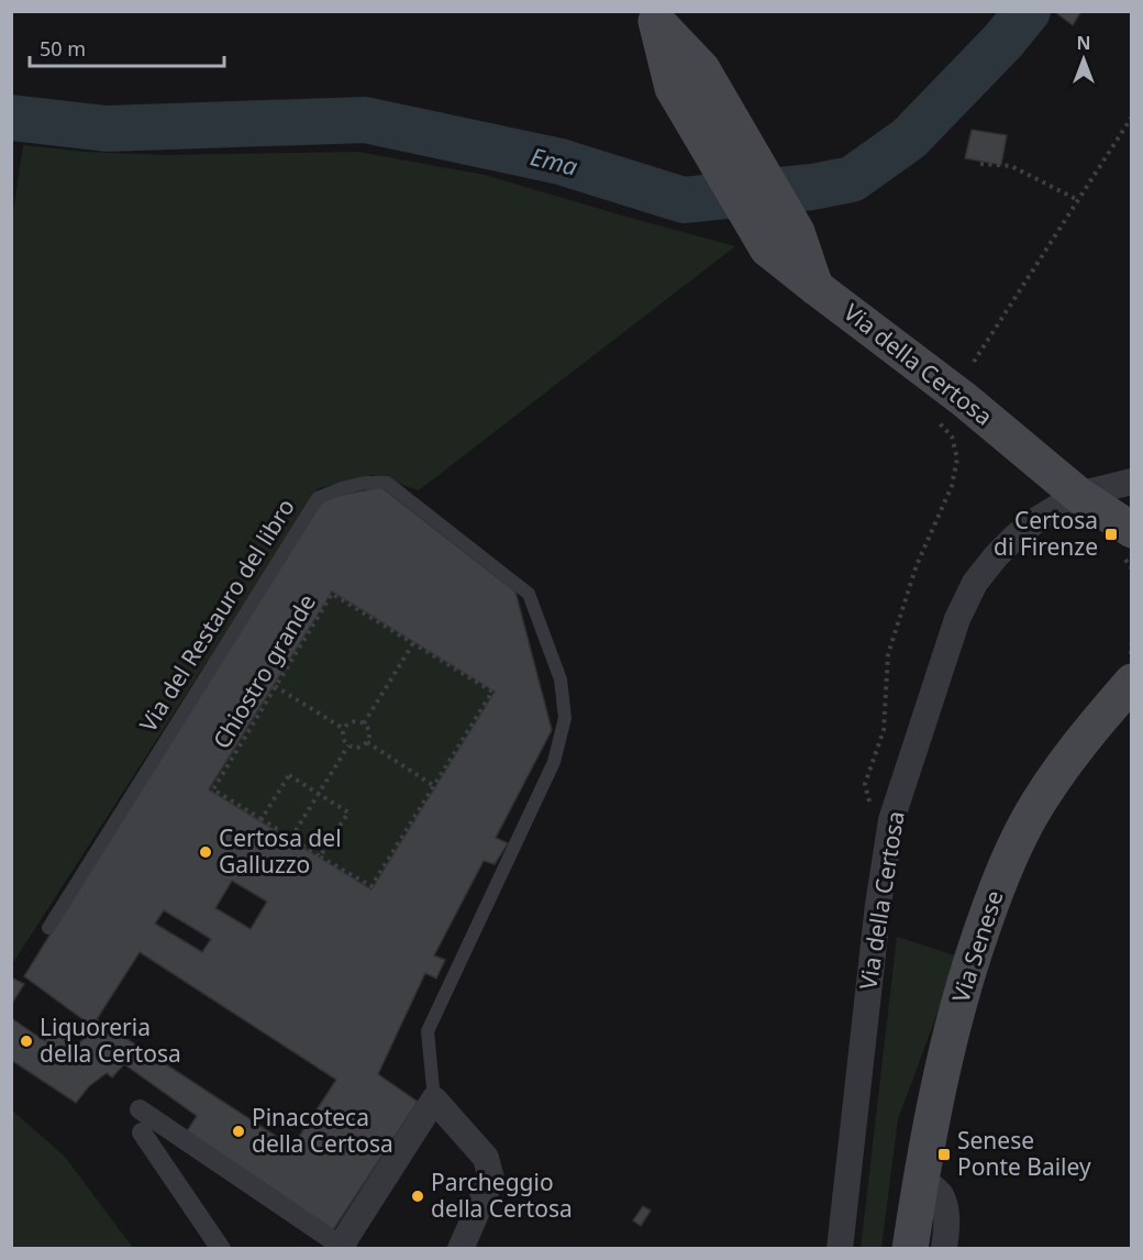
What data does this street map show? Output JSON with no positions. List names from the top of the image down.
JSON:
{
  "streets": {
    "main road": ["Via della Certosa", "Via Senese"],
    "lane": ["Via del Restauro del libro"],
    "path": ["Chiostro grande"]
  },
  "water": ["Ema"],
  "places": {
    "transit": ["Certosa di Firenze", "Senese Ponte Bailey"],
    "other": [
      "Certosa del Galluzzo",
      "Liquoreria della Certosa",
      "Pinacoteca della Certosa",
      "Parcheggio della Certosa"
    ]
  },
  "scale_bar": "50 m",
  "north": "top"
}
